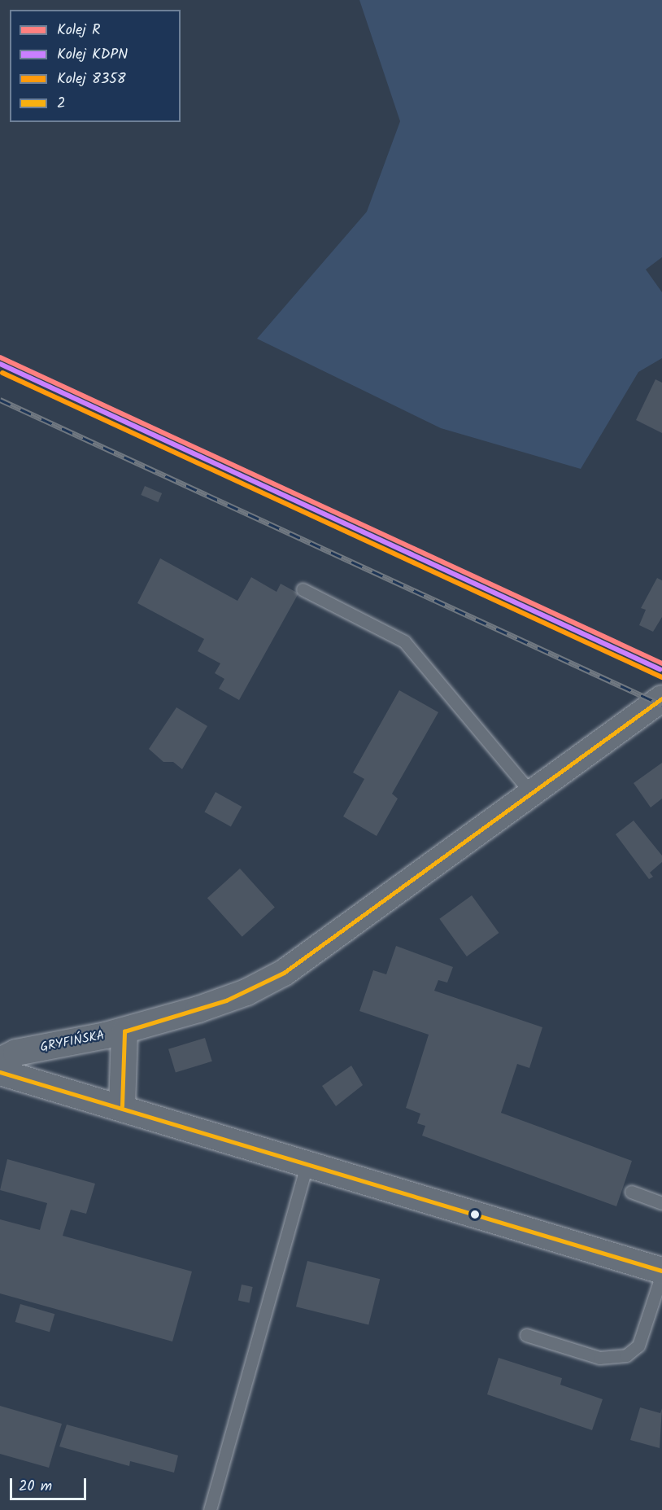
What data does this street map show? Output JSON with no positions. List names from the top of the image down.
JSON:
{
  "streets": {
    "street": ["GRYFIŃSKA"]
  },
  "lines": [
    "rail line R",
    "rail line KDPN",
    "rail line 8358",
    "transit line 2"
  ],
  "legend": [
    "Kolej R",
    "Kolej KDPN",
    "Kolej 8358",
    "2"
  ],
  "scale_bar": "20 m"
}
